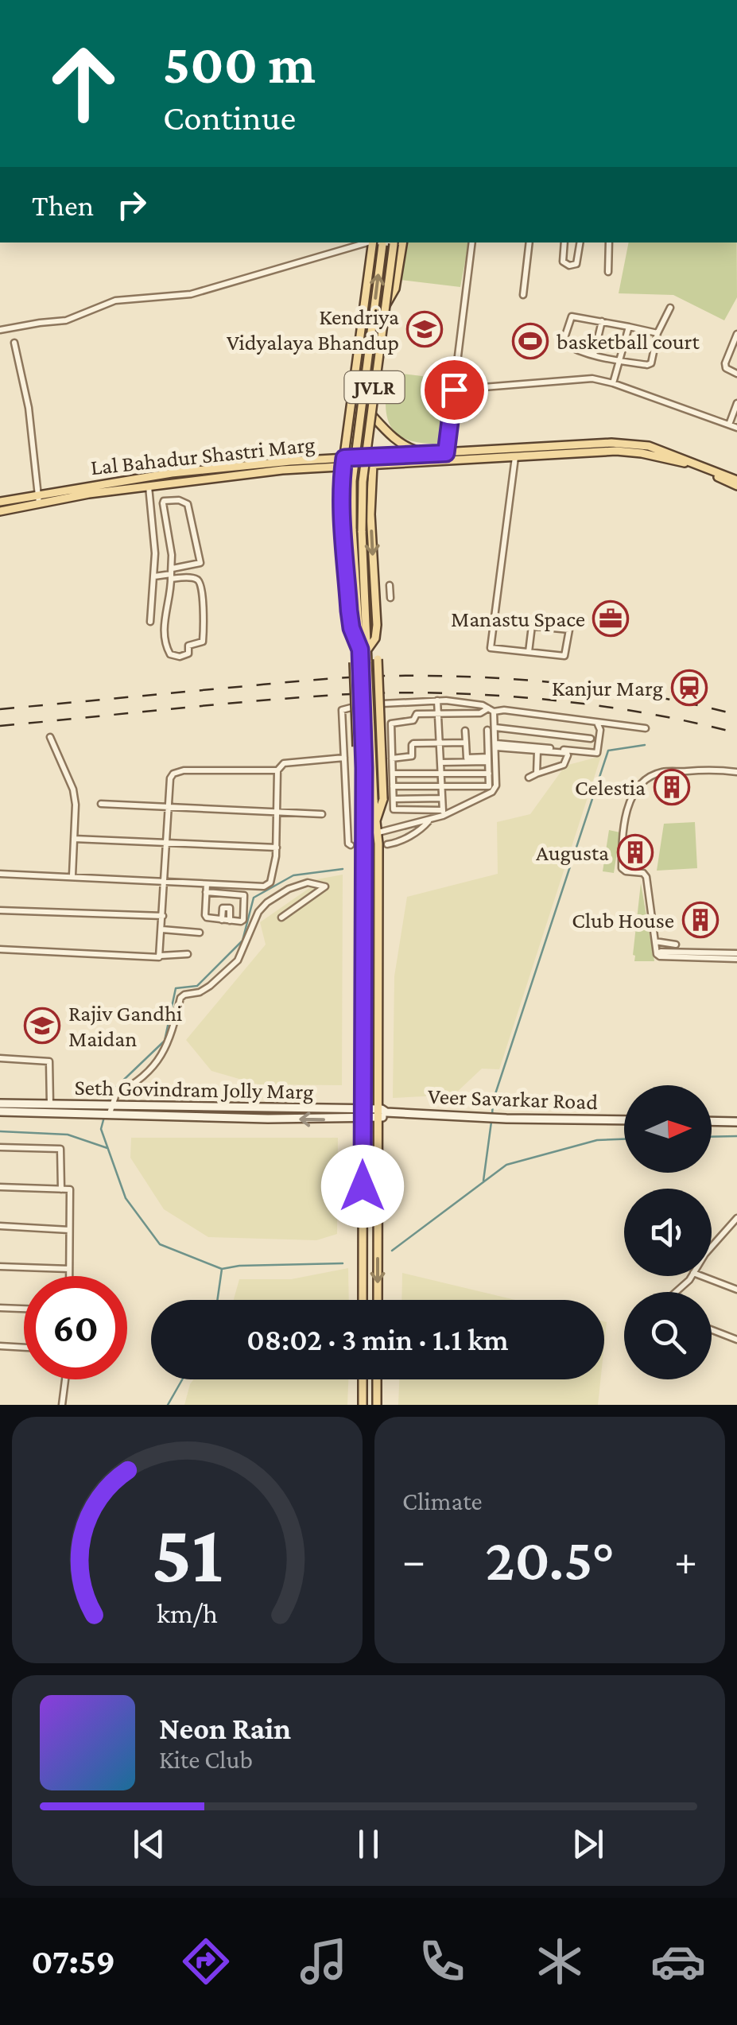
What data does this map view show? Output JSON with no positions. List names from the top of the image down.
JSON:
{
  "streets": {
    "main road": ["JVLR", "Lal Bahadur Shastri Marg"],
    "street": ["Seth Govindram Jolly Marg", "Veer Savarkar Road"]
  },
  "crossings": [
    ["JVLR", "Seth Govindram Jolly Marg"],
    ["JVLR", "Veer Savarkar Road"]
  ],
  "places": {
    "school or university": ["Kendriya Vidyalaya Bhandup", "Rajiv Gandhi Maidan"],
    "sports": ["basketball court"],
    "office": ["Manastu Space"],
    "station": ["Kanjur Marg"],
    "building": ["Celestia", "Augusta", "Club House"]
  },
  "north": "right",
  "page": {
    "turn": ["500 m", "Continue"],
    "then": "Then",
    "limit": "60",
    "trip": "08:02 · 3 min · 1.1 km",
    "tile": "Climate",
    "heat": ["−", "20.5°", "+"],
    "song": ["Neon Rain", "Kite Club"],
    "tabs": "07:59",
    "gauge": ["51", "km/h"]
  }
}
